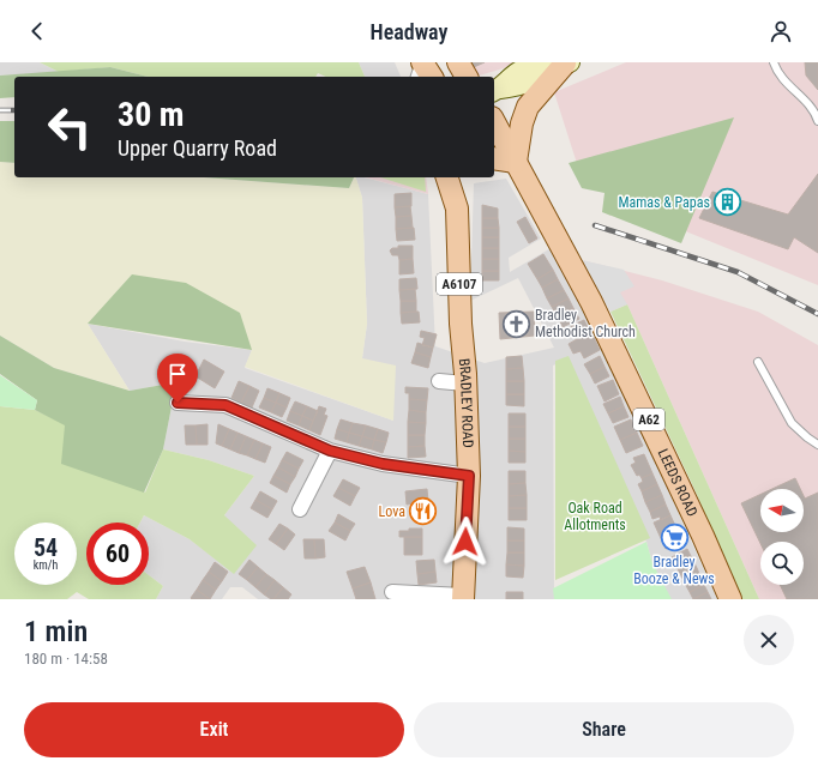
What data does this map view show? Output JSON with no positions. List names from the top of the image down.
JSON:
{
  "streets": {
    "main road": [
      "A6107",
      "BRADLEY ROAD",
      "A62",
      "LEEDS ROAD"
    ]
  },
  "parks": ["Oak Road Allotments"],
  "places": {
    "building": ["Mamas & Papas"],
    "church": ["Bradley Methodist Church"],
    "restaurant": ["Lova"],
    "supermarket": ["Bradley Booze & News"]
  },
  "north": "left",
  "page": {
    "header": "Headway",
    "turn": ["30 m", "Upper Quarry Road"],
    "speed": "54 km/h",
    "limit": "60",
    "heading": ["1 min", "180 m · 14:58"],
    "buttons": ["Exit", "Share"]
  }
}
